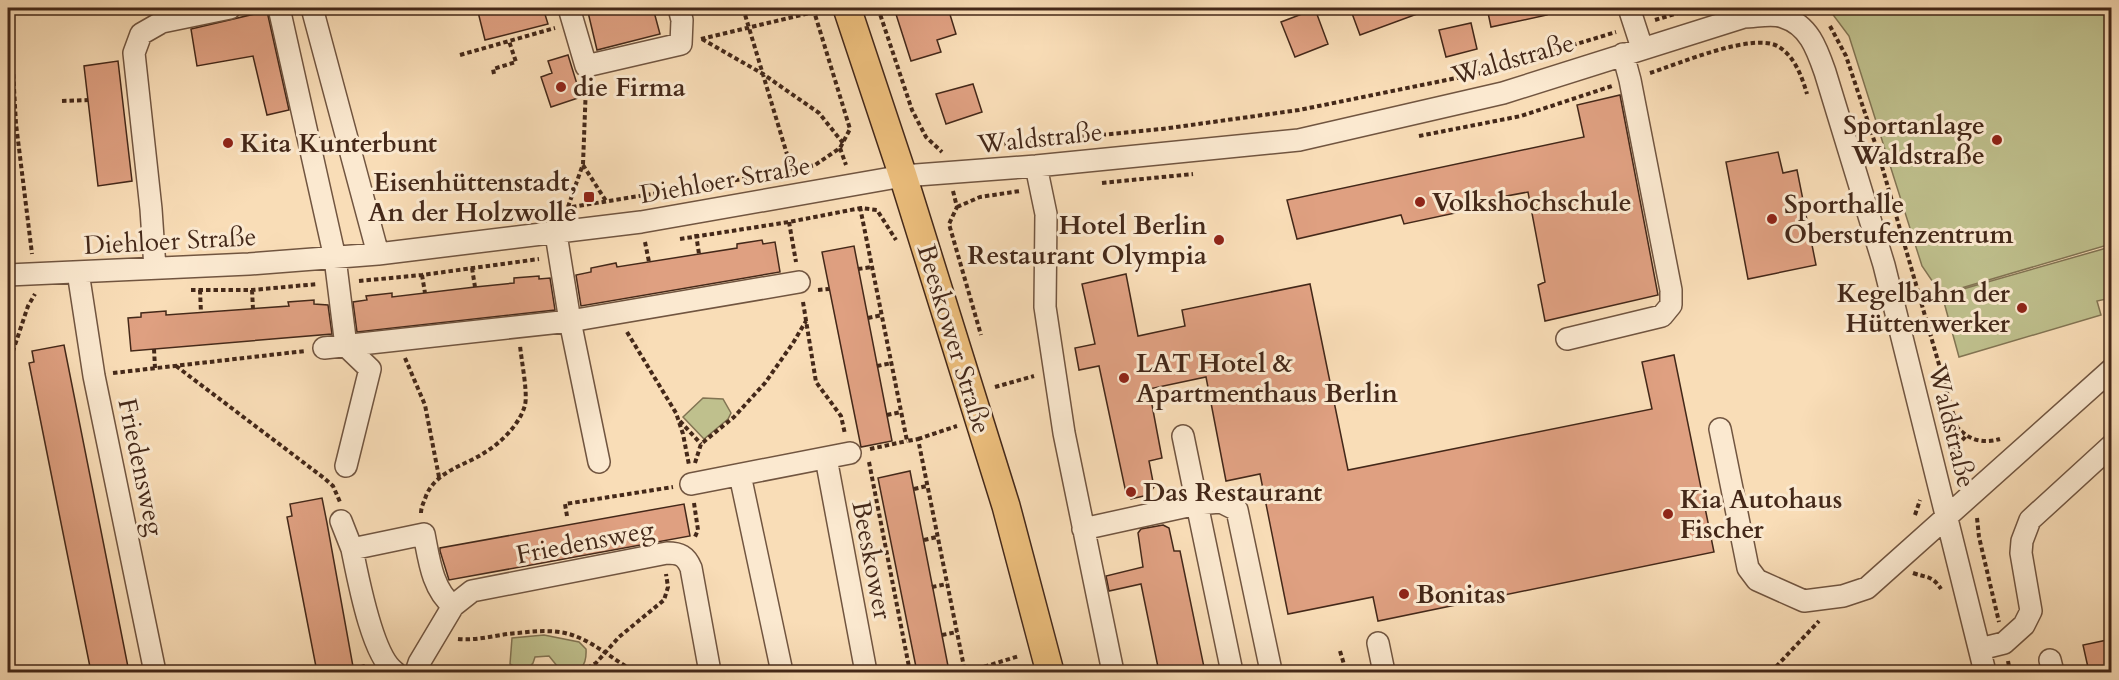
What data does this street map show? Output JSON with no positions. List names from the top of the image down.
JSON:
{
  "streets": {
    "main road": ["Beeskower Straße"],
    "street": [
      "Waldstraße",
      "Diehloer Straße",
      "Friedensweg",
      "Beeskower"
    ]
  },
  "crossings": [
    ["Waldstraße", "Diehloer Straße"],
    ["Waldstraße", "Beeskower Straße"],
    ["Diehloer Straße", "Beeskower Straße"],
    ["Diehloer Straße", "Friedensweg"]
  ],
  "places": {
    "other": [
      "die Firma",
      "Sportanlage Waldstraße",
      "Kita Kunterbunt",
      "Volkshochschule",
      "Sporthalle Oberstufenzentrum",
      "Hotel Berlin Restaurant Olympia",
      "Kegelbahn der Hüttenwerker",
      "LAT Hotel & Apartmenthaus Berlin",
      "Das Restaurant",
      "Kia Autohaus Fischer",
      "Bonitas"
    ],
    "transit": ["Eisenhüttenstadt, An der Holzwolle"]
  }
}
